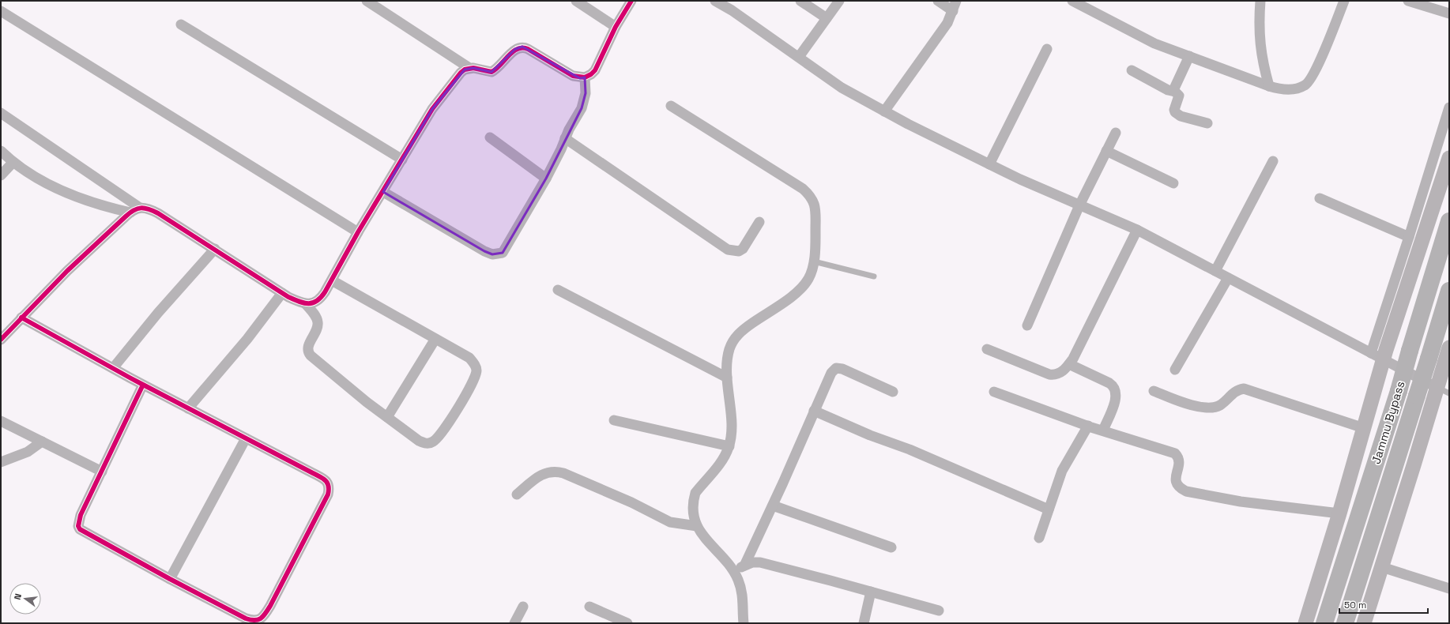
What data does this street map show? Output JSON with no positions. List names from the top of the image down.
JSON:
{
  "streets": {
    "highway": ["Jammu Bypass"]
  },
  "scale_bar": "50 m",
  "north": "left"
}
